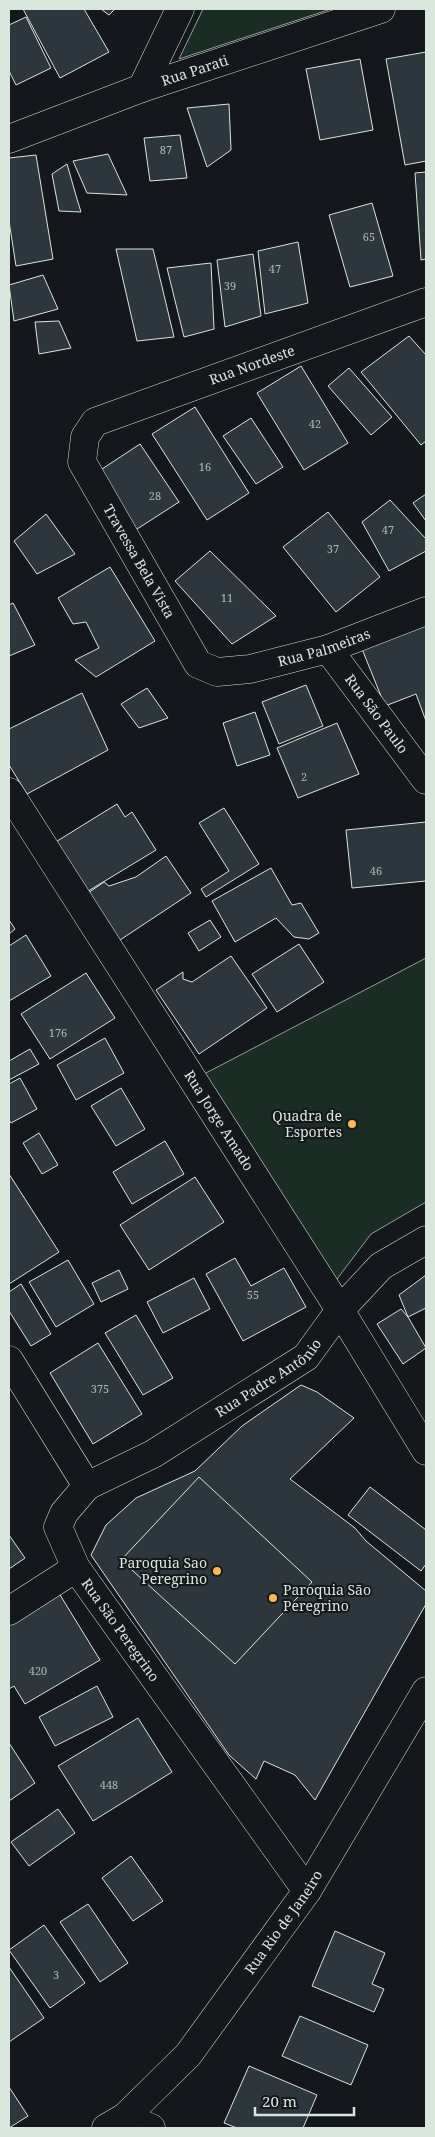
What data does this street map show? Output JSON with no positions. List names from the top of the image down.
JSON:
{
  "streets": {
    "street": [
      "Rua Parati",
      "Rua Nordeste",
      "Travessa Bela Vista",
      "Rua Palmeiras",
      "Rua São Paulo",
      "Rua Jorge Amado",
      "Rua Padre Antônio",
      "Rua São Peregrino",
      "Rua Rio de Janeiro"
    ]
  },
  "crossings": [
    ["Rua Nordeste", "Travessa Bela Vista"],
    ["Travessa Bela Vista", "Rua Palmeiras"],
    ["Rua Palmeiras", "Rua São Paulo"],
    ["Rua Jorge Amado", "Rua Padre Antônio"],
    ["Rua Padre Antônio", "Rua São Peregrino"],
    ["Rua São Peregrino", "Rua Rio de Janeiro"]
  ],
  "places": ["Quadra de Esportes", "Paroquia Sao Peregrino", "Paroquia São Peregrino"],
  "house_numbers": [
    "87",
    "65",
    "47",
    "39",
    "42",
    "16",
    "28",
    "47",
    "37",
    "11",
    "2",
    "46",
    "176",
    "55",
    "375",
    "420",
    "448",
    "3"
  ],
  "scale_bar": "20 m"
}
